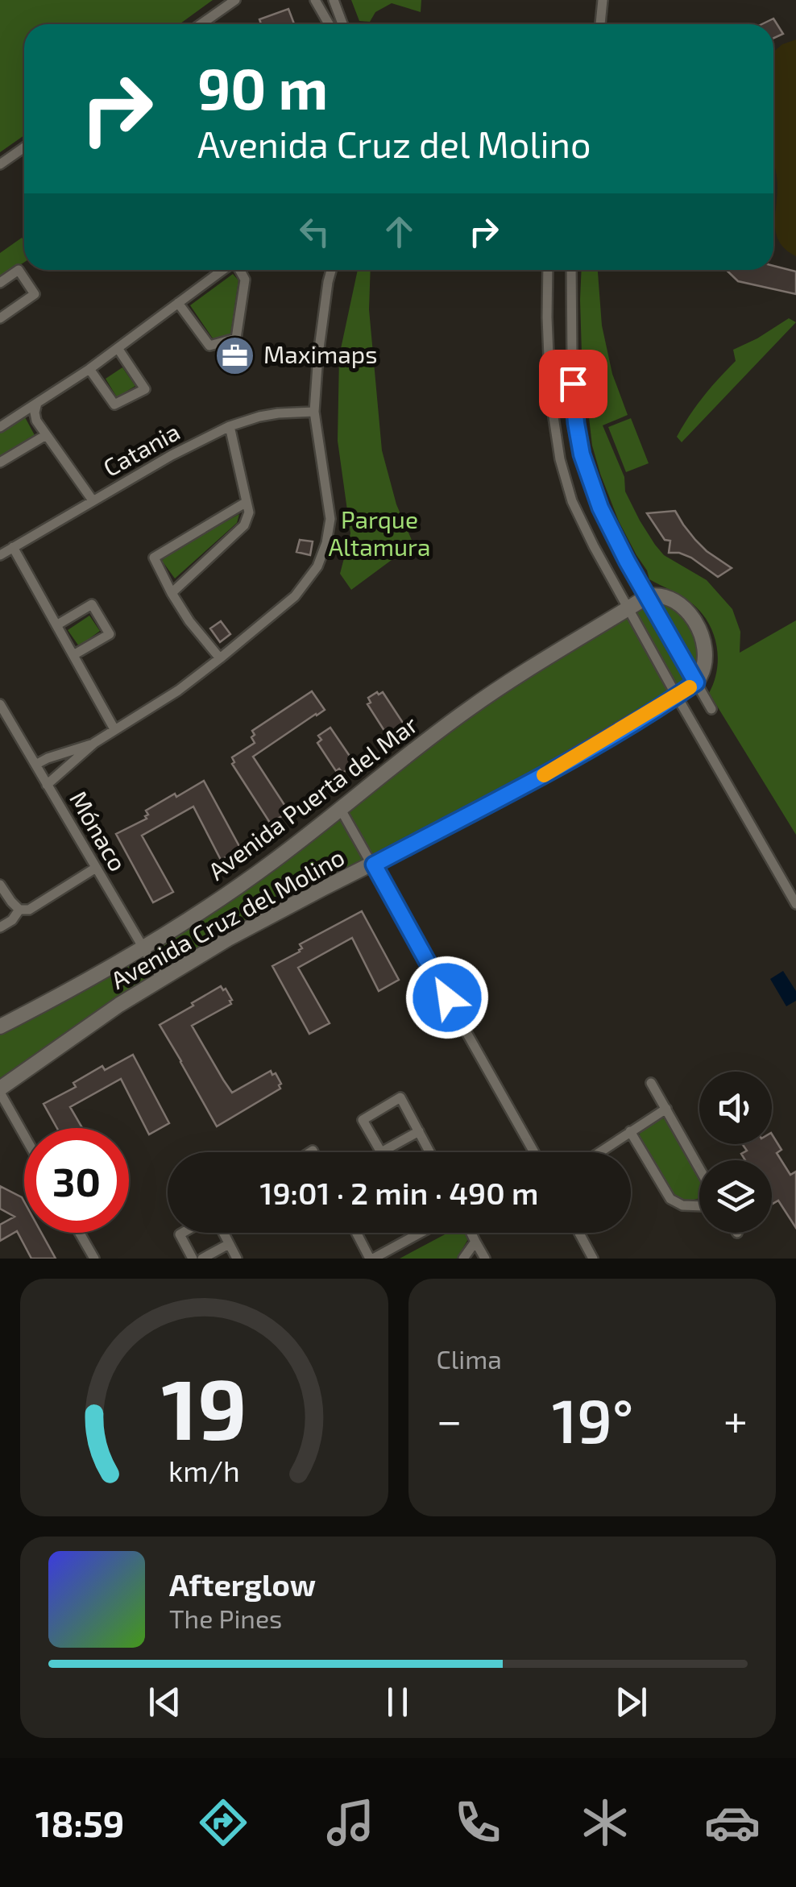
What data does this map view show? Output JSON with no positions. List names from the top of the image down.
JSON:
{
  "streets": {
    "street": [
      "Catania",
      "Avenida Puerta del Mar",
      "Mónaco",
      "Avenida Cruz del Molino"
    ]
  },
  "crossings": [
    ["Avenida Puerta del Mar", "Mónaco"],
    ["Mónaco", "Avenida Cruz del Molino"]
  ],
  "parks": ["Parque Altamura"],
  "places": {
    "office": ["Maximaps"]
  },
  "page": {
    "turn": ["90 m", "Avenida Cruz del Molino"],
    "limit": "30",
    "trip": "19:01 · 2 min · 490 m",
    "tile": "Clima",
    "heat": ["−", "19°", "+"],
    "song": ["Afterglow", "The Pines"],
    "tabs": "18:59",
    "gauge": ["19", "km/h"]
  }
}
